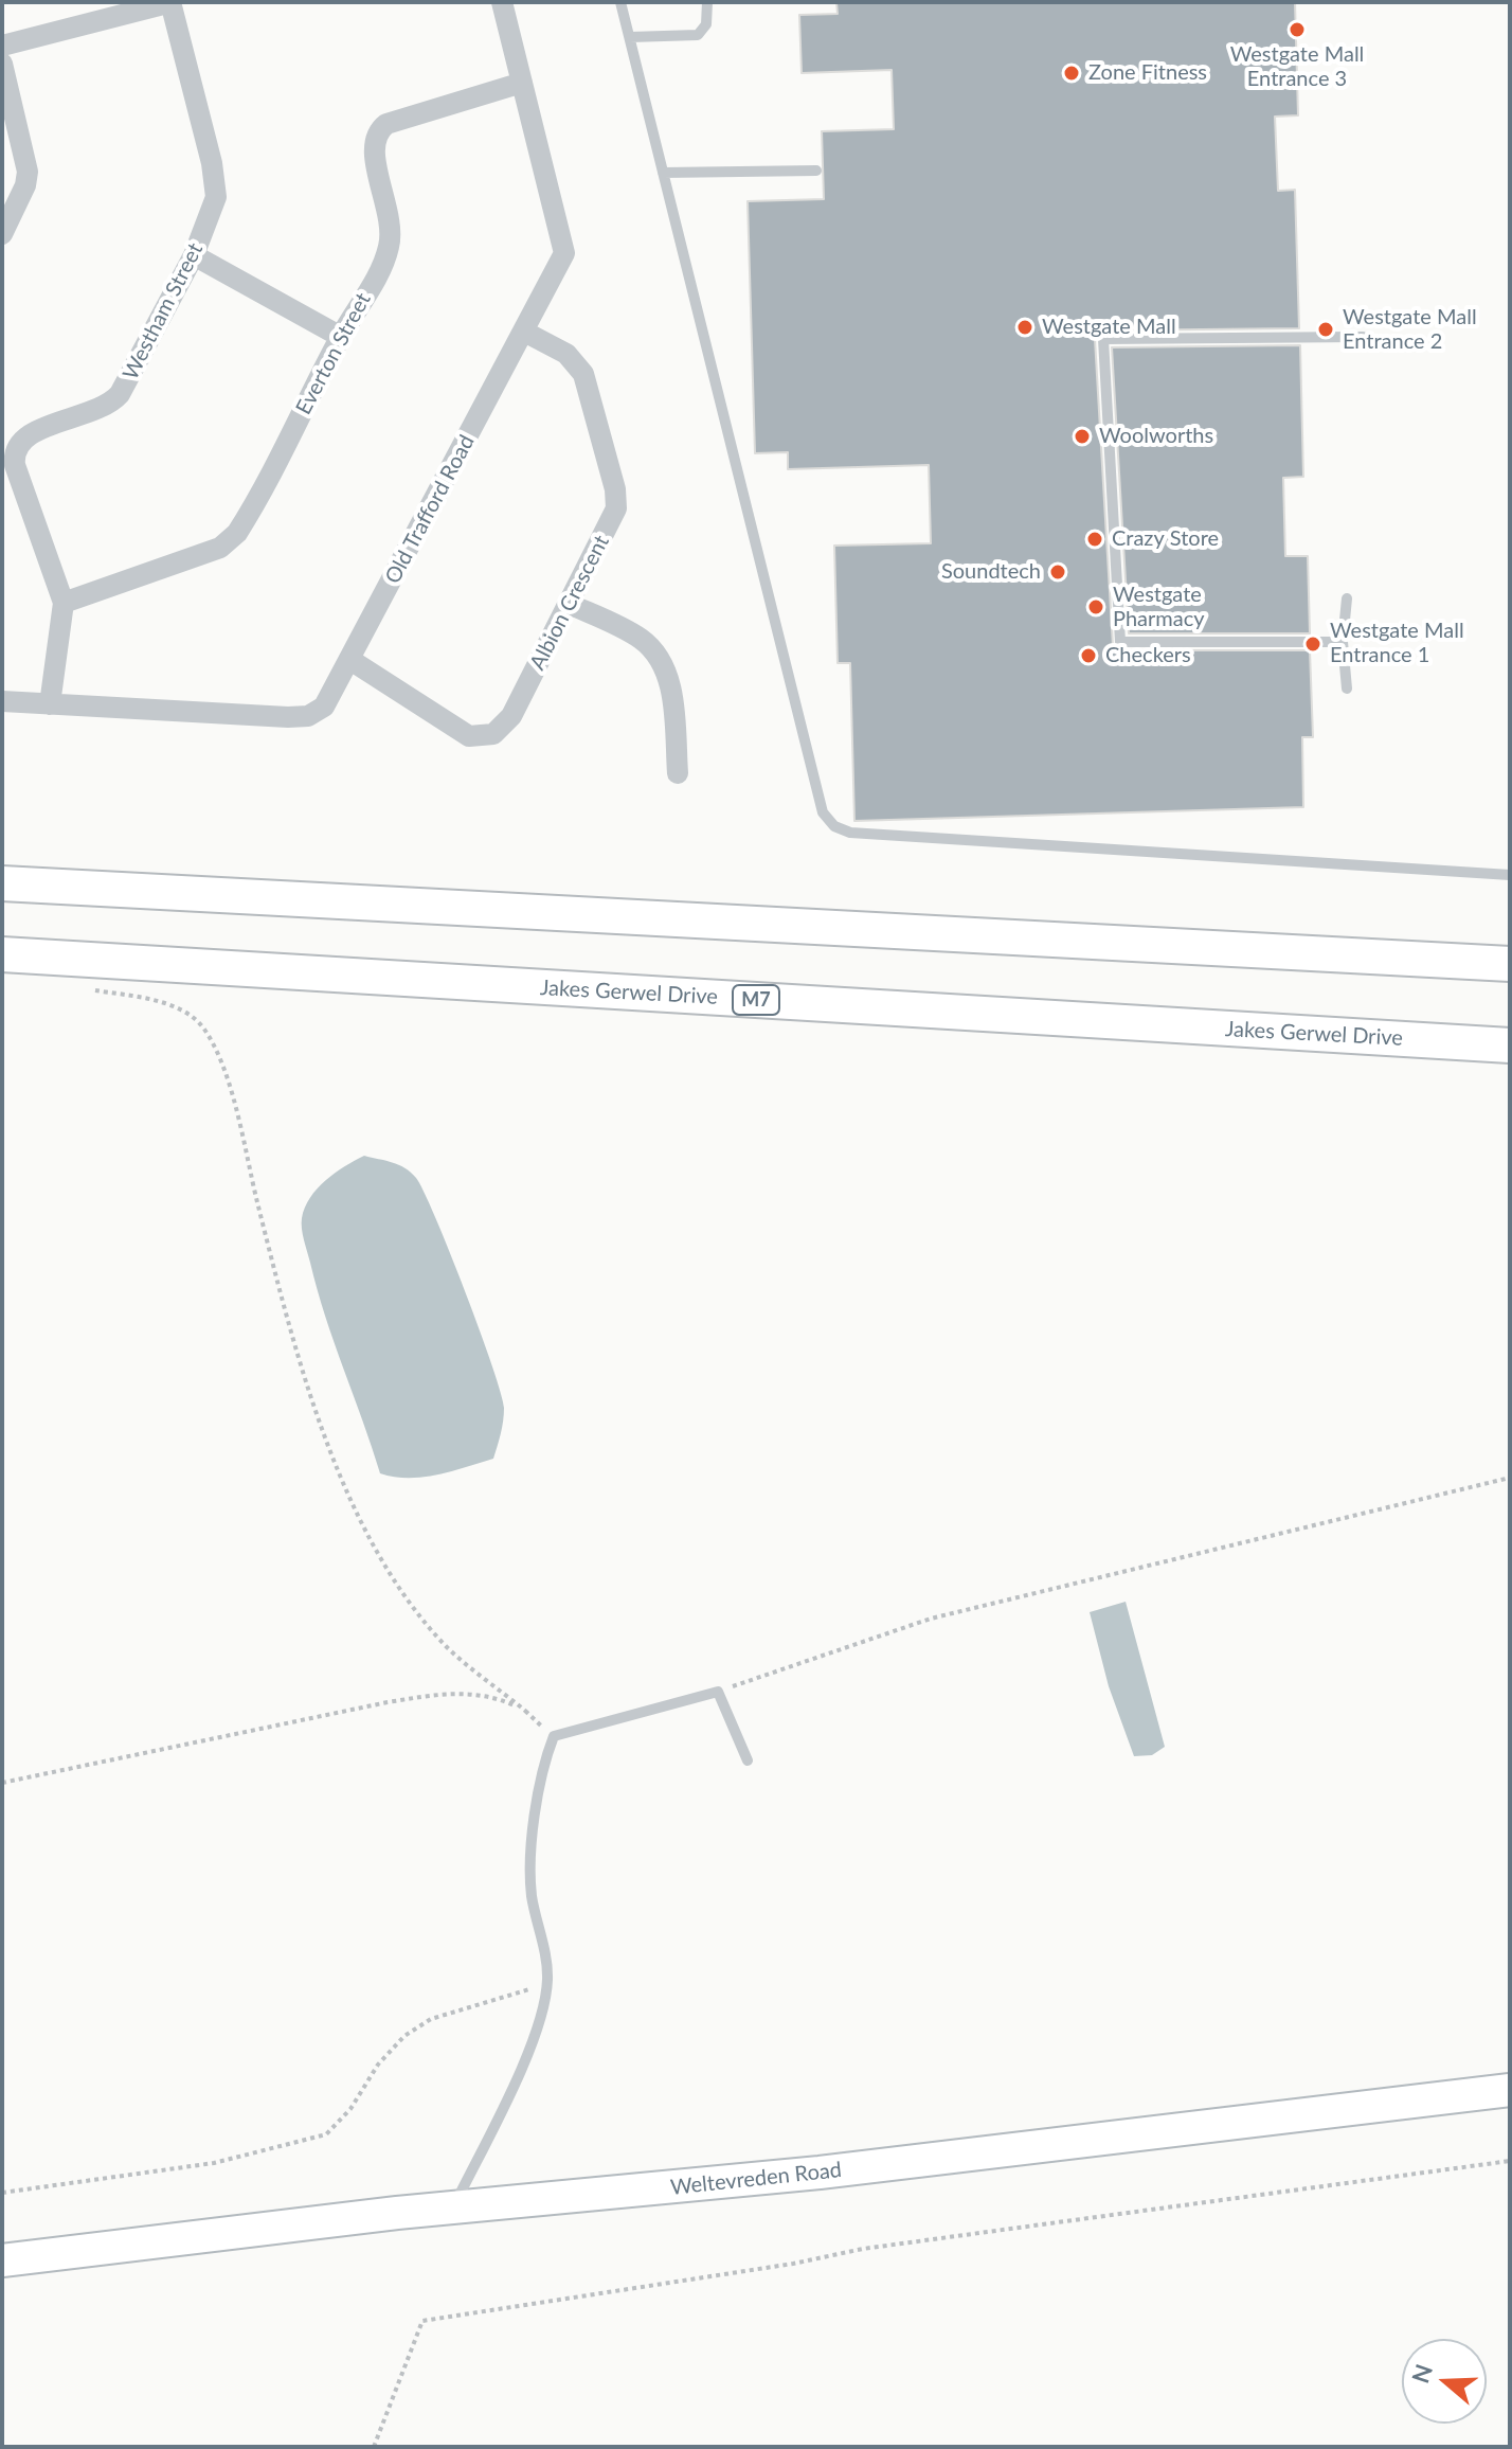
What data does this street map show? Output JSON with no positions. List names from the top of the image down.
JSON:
{
  "streets": {
    "main road": ["Jakes Gerwel Drive", "M7"],
    "street": [
      "Westham Street",
      "Everton Street",
      "Old Trafford Road",
      "Albion Crescent",
      "Weltevreden Road"
    ]
  },
  "crossings": [
    ["Westham Street", "Everton Street"],
    ["Westham Street", "Old Trafford Road"],
    ["Everton Street", "Old Trafford Road"],
    ["Old Trafford Road", "Albion Crescent"]
  ],
  "places": [
    "Westgate Mall Entrance 3",
    "Zone Fitness",
    "Westgate Mall",
    "Westgate Mall Entrance 2",
    "Woolworths",
    "Crazy Store",
    "Soundtech",
    "Westgate Pharmacy",
    "Westgate Mall Entrance 1",
    "Checkers"
  ],
  "north": "left"
}
